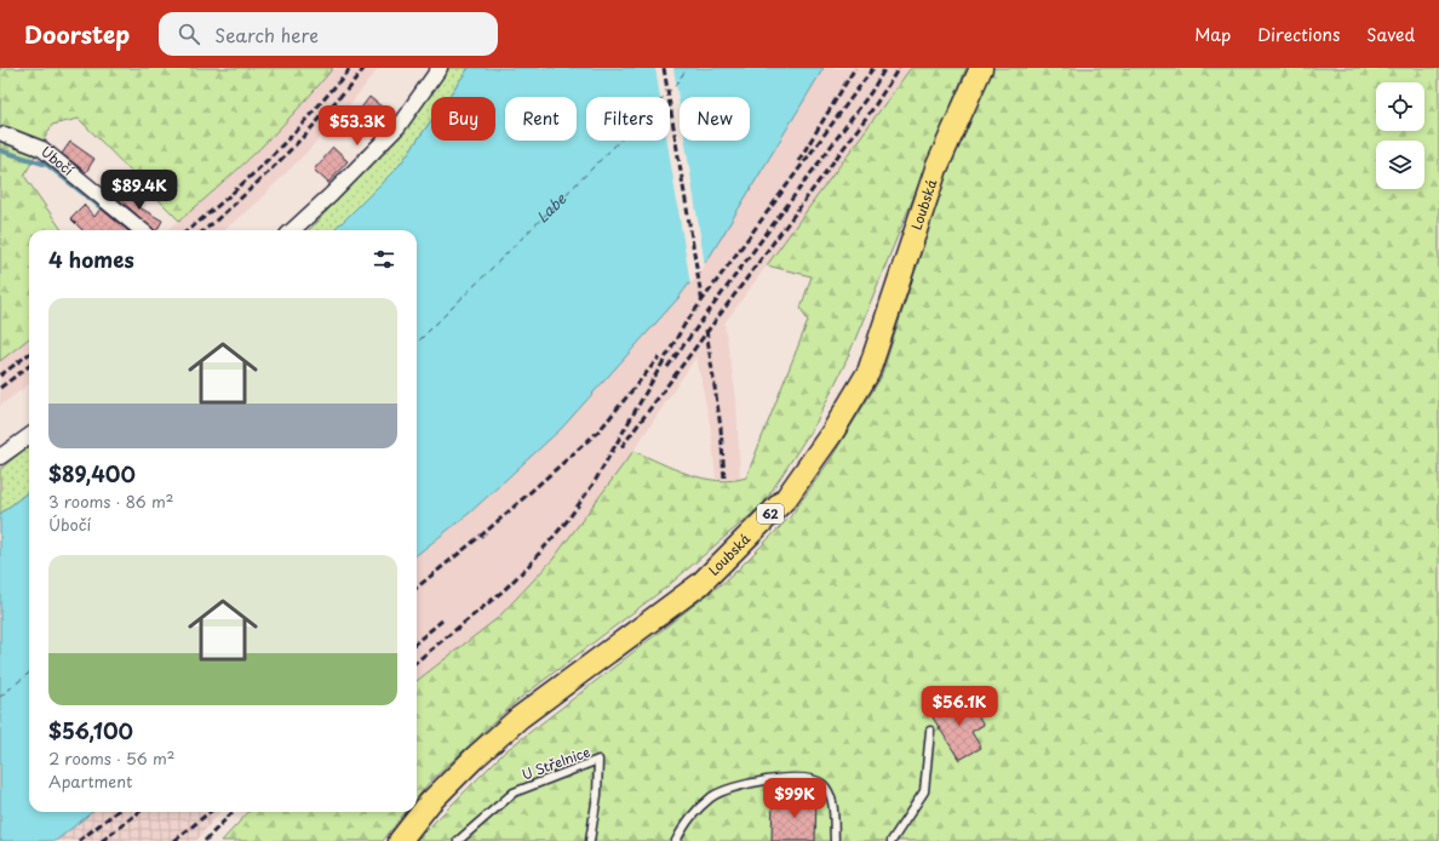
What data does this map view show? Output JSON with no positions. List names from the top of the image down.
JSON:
{
  "streets": {
    "main road": ["Loubská", "62"],
    "street": ["Úbočí"],
    "lane": ["U Střelnice"]
  },
  "water": ["Labe"],
  "page": {
    "header": "Doorstep",
    "search": "Search here",
    "nav": ["Map", "Directions", "Saved"],
    "chip": [
      "Buy",
      "Rent",
      "Filters",
      "New"
    ],
    "price": [
      "$53.3K",
      "$89.4K",
      "$56.1K",
      "$99K"
    ],
    "heading": "4 homes",
    "list": [
      {
        "name": "$89,400",
        "note": "3 rooms · 86 m² · Úbočí"
      },
      {
        "name": "$56,100",
        "note": "2 rooms · 56 m² · Apartment"
      }
    ]
  }
}
